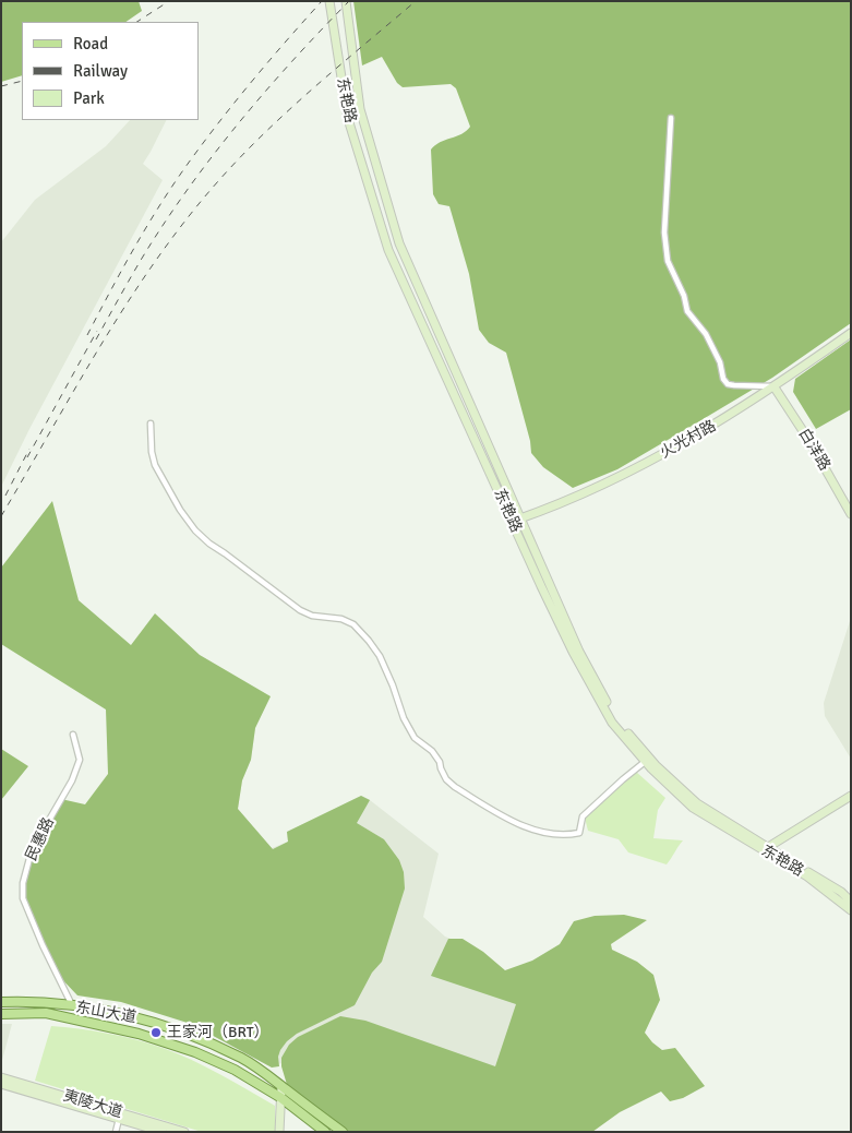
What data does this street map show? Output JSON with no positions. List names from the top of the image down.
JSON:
{
  "streets": {
    "main road": [
      "东艳路",
      "火光村路",
      "白洋路",
      "东山大道",
      "夷陵大道"
    ],
    "street": ["民惠路"]
  },
  "crossings": [
    ["东艳路", "火光村路"],
    ["火光村路", "白洋路"],
    ["民惠路", "东山大道"]
  ],
  "places": ["王家河（BRT）"],
  "legend": ["Road", "Railway", "Park"]
}
